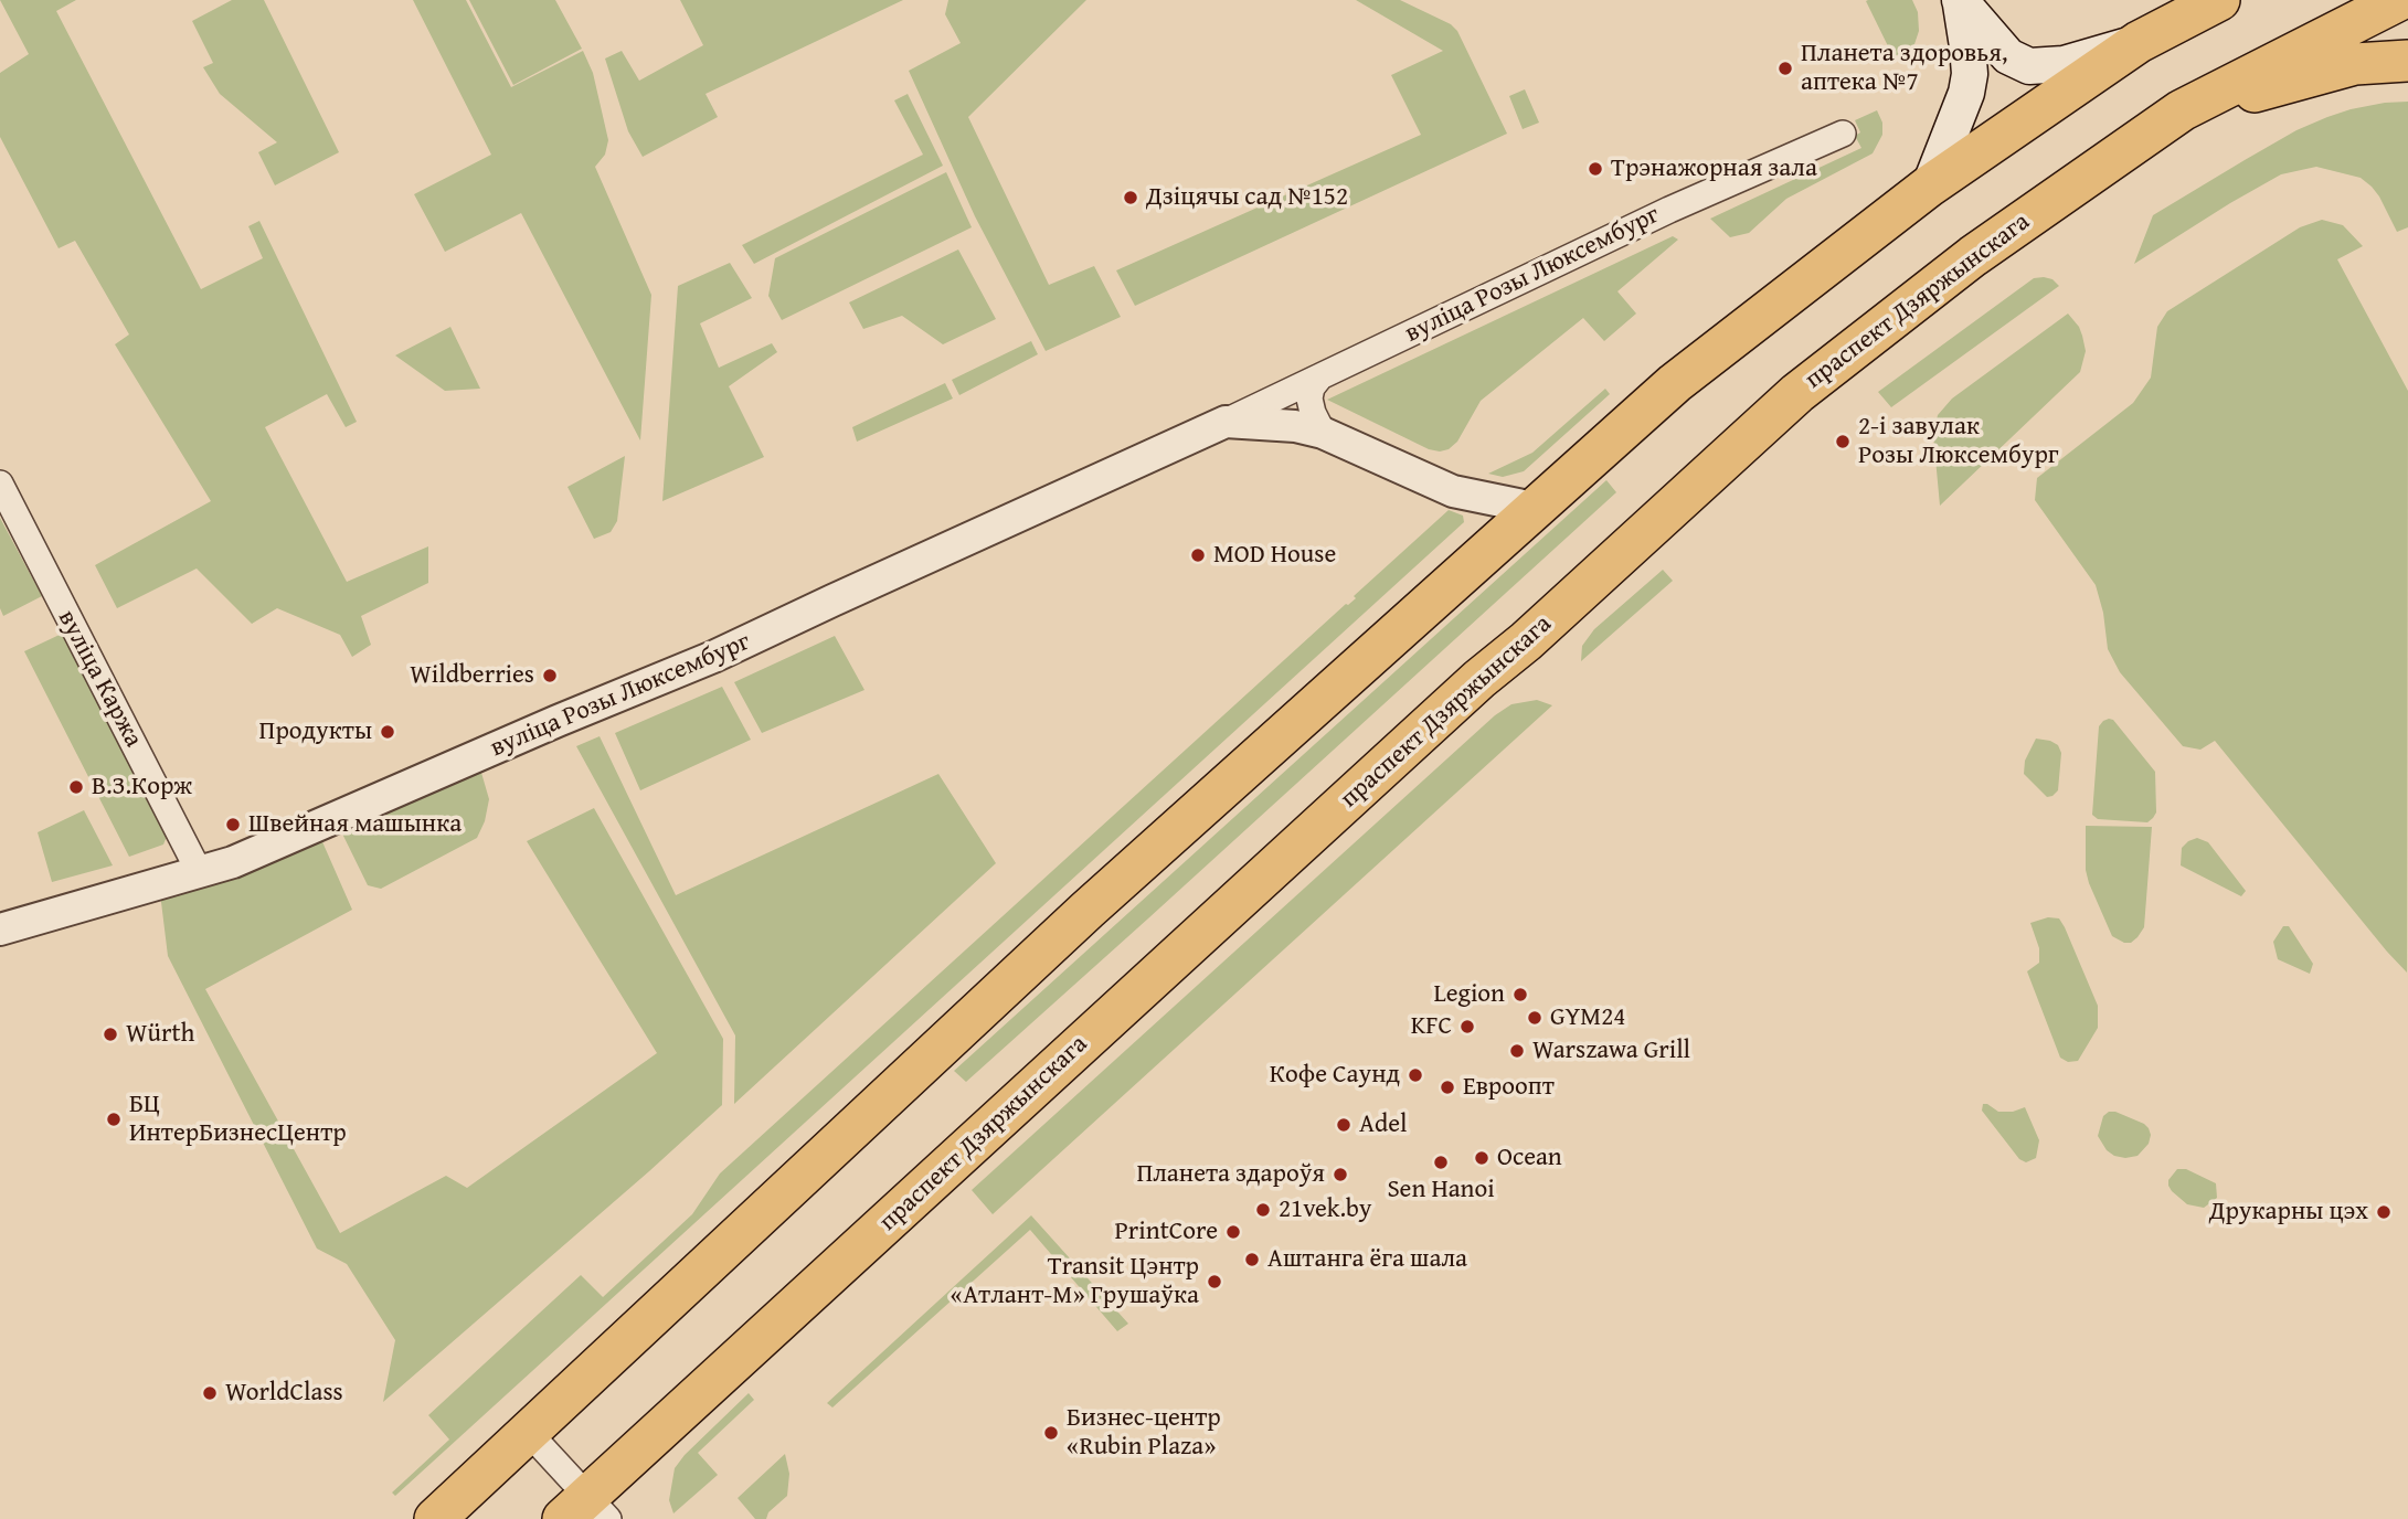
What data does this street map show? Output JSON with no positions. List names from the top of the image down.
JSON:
{
  "streets": {
    "main road": ["праспект Дзяржынскага"],
    "street": ["вуліца Розы Люксембург", "вуліца Каржа"]
  },
  "crossings": [
    ["вуліца Розы Люксембург", "вуліца Каржа"]
  ],
  "places": [
    "Планета здоровья, аптека №7",
    "Трэнажорная зала",
    "Дзіцячы сад №152",
    "2-і завулак Розы Люксембург",
    "MOD House",
    "Wildberries",
    "Продукты",
    "В.З.Корж",
    "Швейная машынка",
    "Legion",
    "GYM24",
    "KFC",
    "Würth",
    "Warszawa Grill",
    "Кофе Саунд",
    "Евроопт",
    "БЦ ИнтерБизнесЦентр",
    "Adel",
    "Ocean",
    "Sen Hanoi",
    "Планета здароўя",
    "21vek.by",
    "Друкарны цэх",
    "PrintCore",
    "Аштанга ёга шала",
    "Transit Цэнтр «Атлант-М» Грушаўка",
    "WorldClass",
    "Бизнес-центр «Rubin Plaza»"
  ]
}
